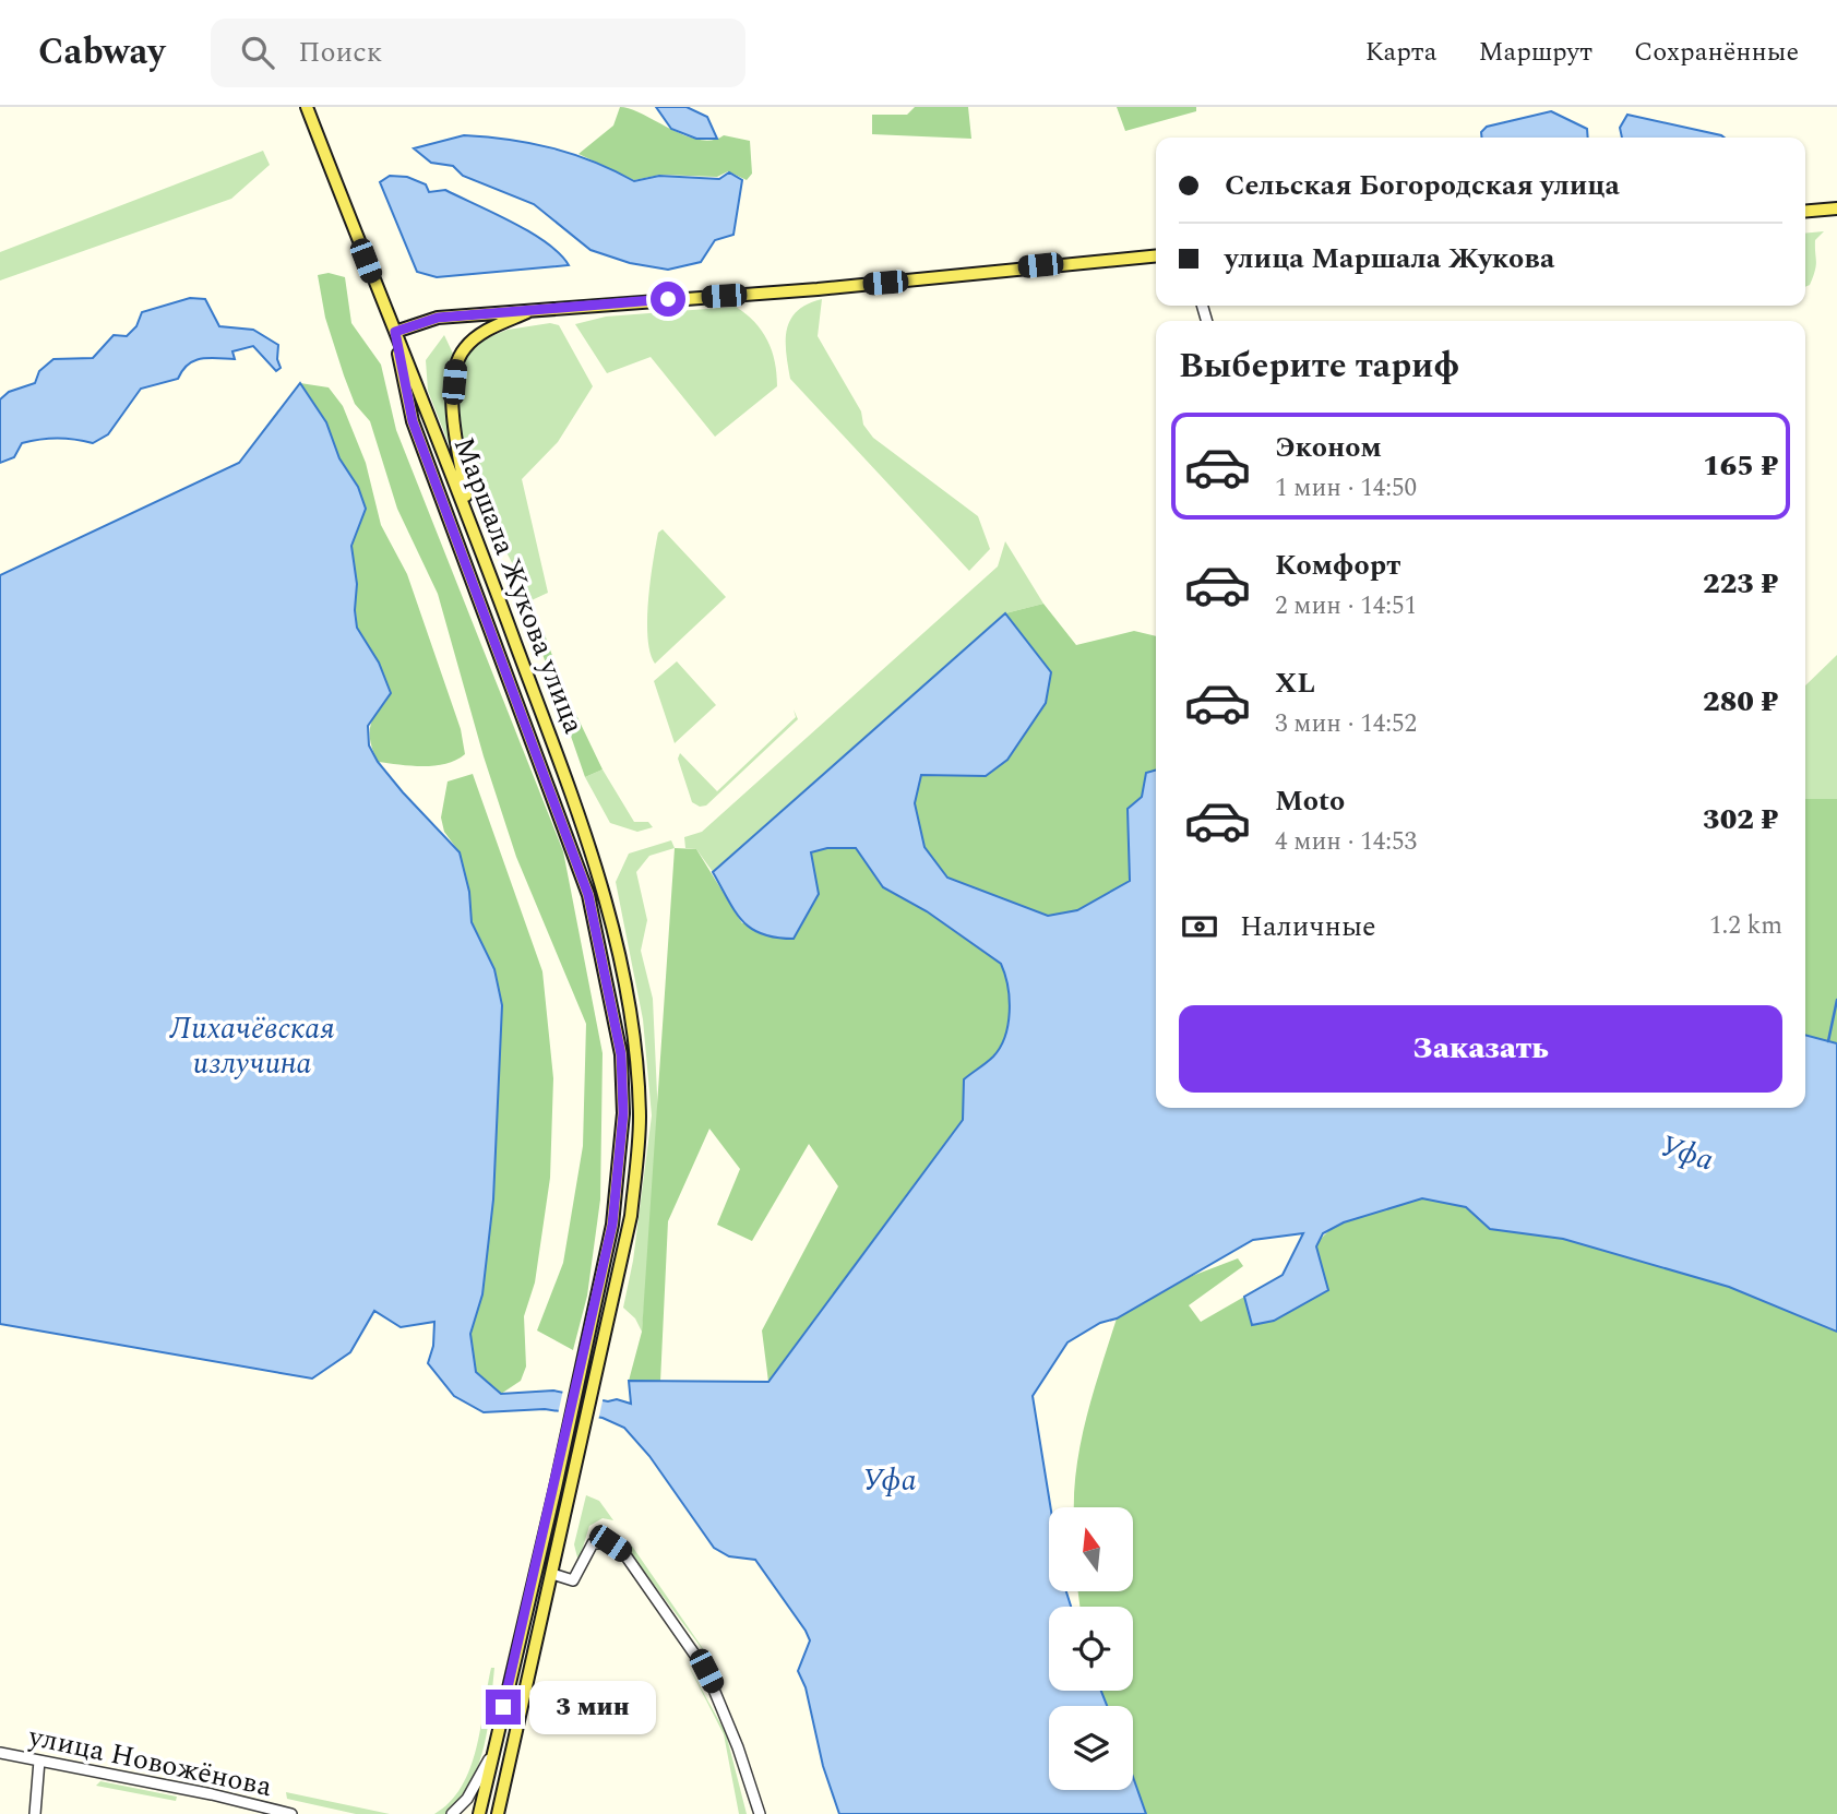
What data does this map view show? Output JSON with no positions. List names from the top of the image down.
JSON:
{
  "streets": {
    "main road": ["Маршала Жукова улица"],
    "street": ["улица Новожёнова"]
  },
  "water": ["Лихачёвская излучина", "Уфа"],
  "north": "top",
  "page": {
    "header": "Cabway",
    "search": "Поиск",
    "nav": ["Карта", "Маршрут", "Сохранённые"],
    "banner": ["Сельская Богородская улица", "улица Маршала Жукова"],
    "heading": "Выберите тариф",
    "list": [
      {
        "name": "Эконом",
        "note": "1 мин · 14:50",
        "value": "165 ₽"
      },
      {
        "name": "Комфорт",
        "note": "2 мин · 14:51",
        "value": "223 ₽"
      },
      {
        "name": "XL",
        "note": "3 мин · 14:52",
        "value": "280 ₽"
      },
      {
        "name": "Moto",
        "note": "4 мин · 14:53",
        "value": "302 ₽"
      }
    ],
    "pay": ["Наличные", "1.2 km"],
    "buttons": "Заказать",
    "bubble": "3 мин"
  }
}
